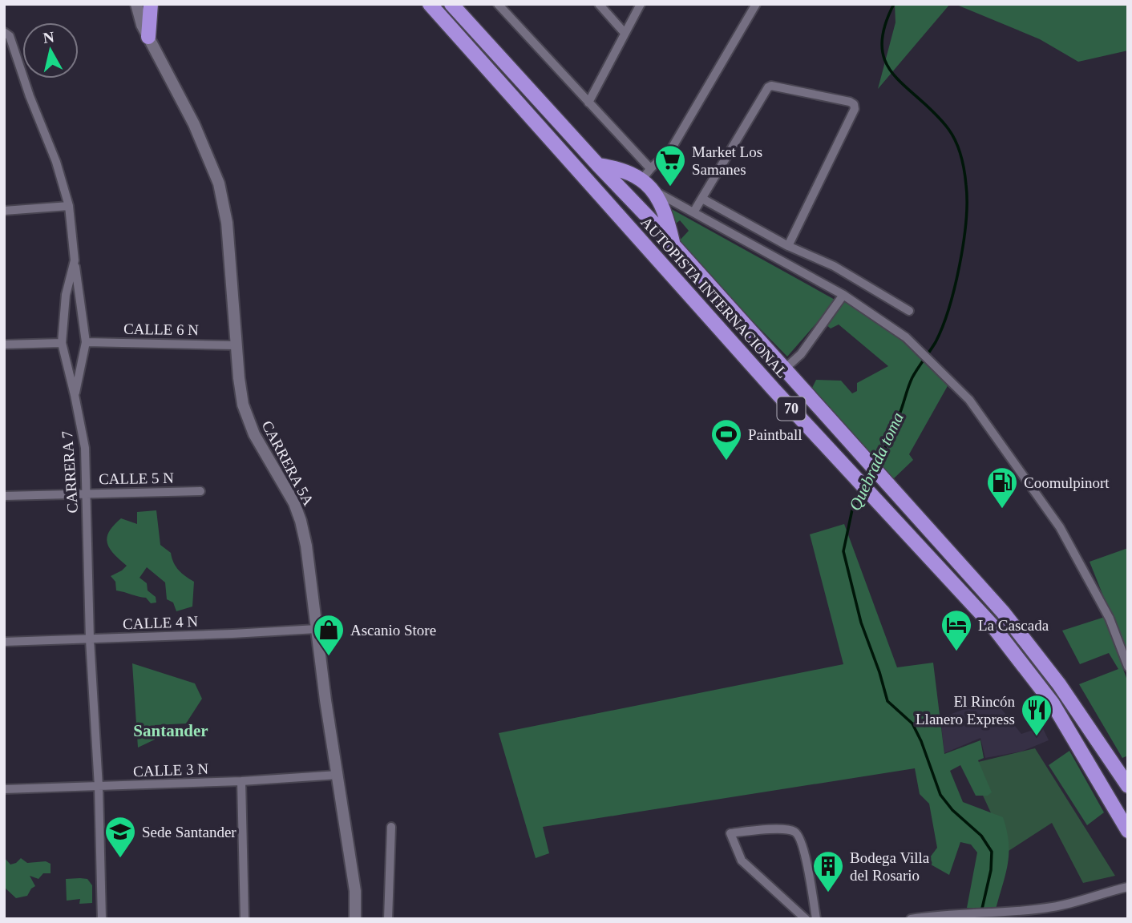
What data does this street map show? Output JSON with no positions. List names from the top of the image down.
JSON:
{
  "streets": {
    "highway": ["AUTOPISTA INTERNACIONAL", "70"],
    "street": [
      "CALLE 6 N",
      "CARRERA 5A",
      "CARRERA 7",
      "CALLE 5 N",
      "CALLE 4 N",
      "CALLE 3 N"
    ]
  },
  "crossings": [
    ["CALLE 6 N", "CARRERA 5A"],
    ["CARRERA 5A", "CALLE 4 N"],
    ["CARRERA 5A", "CALLE 3 N"],
    ["CARRERA 7", "CALLE 5 N"],
    ["CARRERA 7", "CALLE 4 N"],
    ["CARRERA 7", "CALLE 3 N"]
  ],
  "districts": ["Santander"],
  "water": ["Quebrada toma"],
  "places": {
    "supermarket": ["Market Los Samanes"],
    "sports": ["Paintball"],
    "fuel station": ["Coomulpinort"],
    "hotel": ["La Cascada"],
    "shop": ["Ascanio Store"],
    "restaurant": ["El Rincón Llanero Express"],
    "school or university": ["Sede Santander"],
    "building": ["Bodega Villa del Rosario"]
  },
  "north": "top"
}
